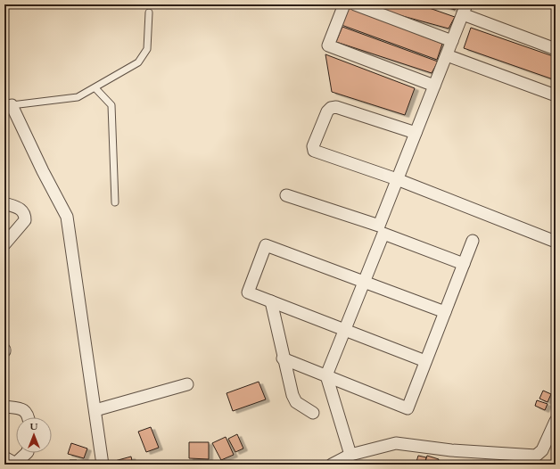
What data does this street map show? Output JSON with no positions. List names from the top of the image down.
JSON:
{
  "north": "top"
}
